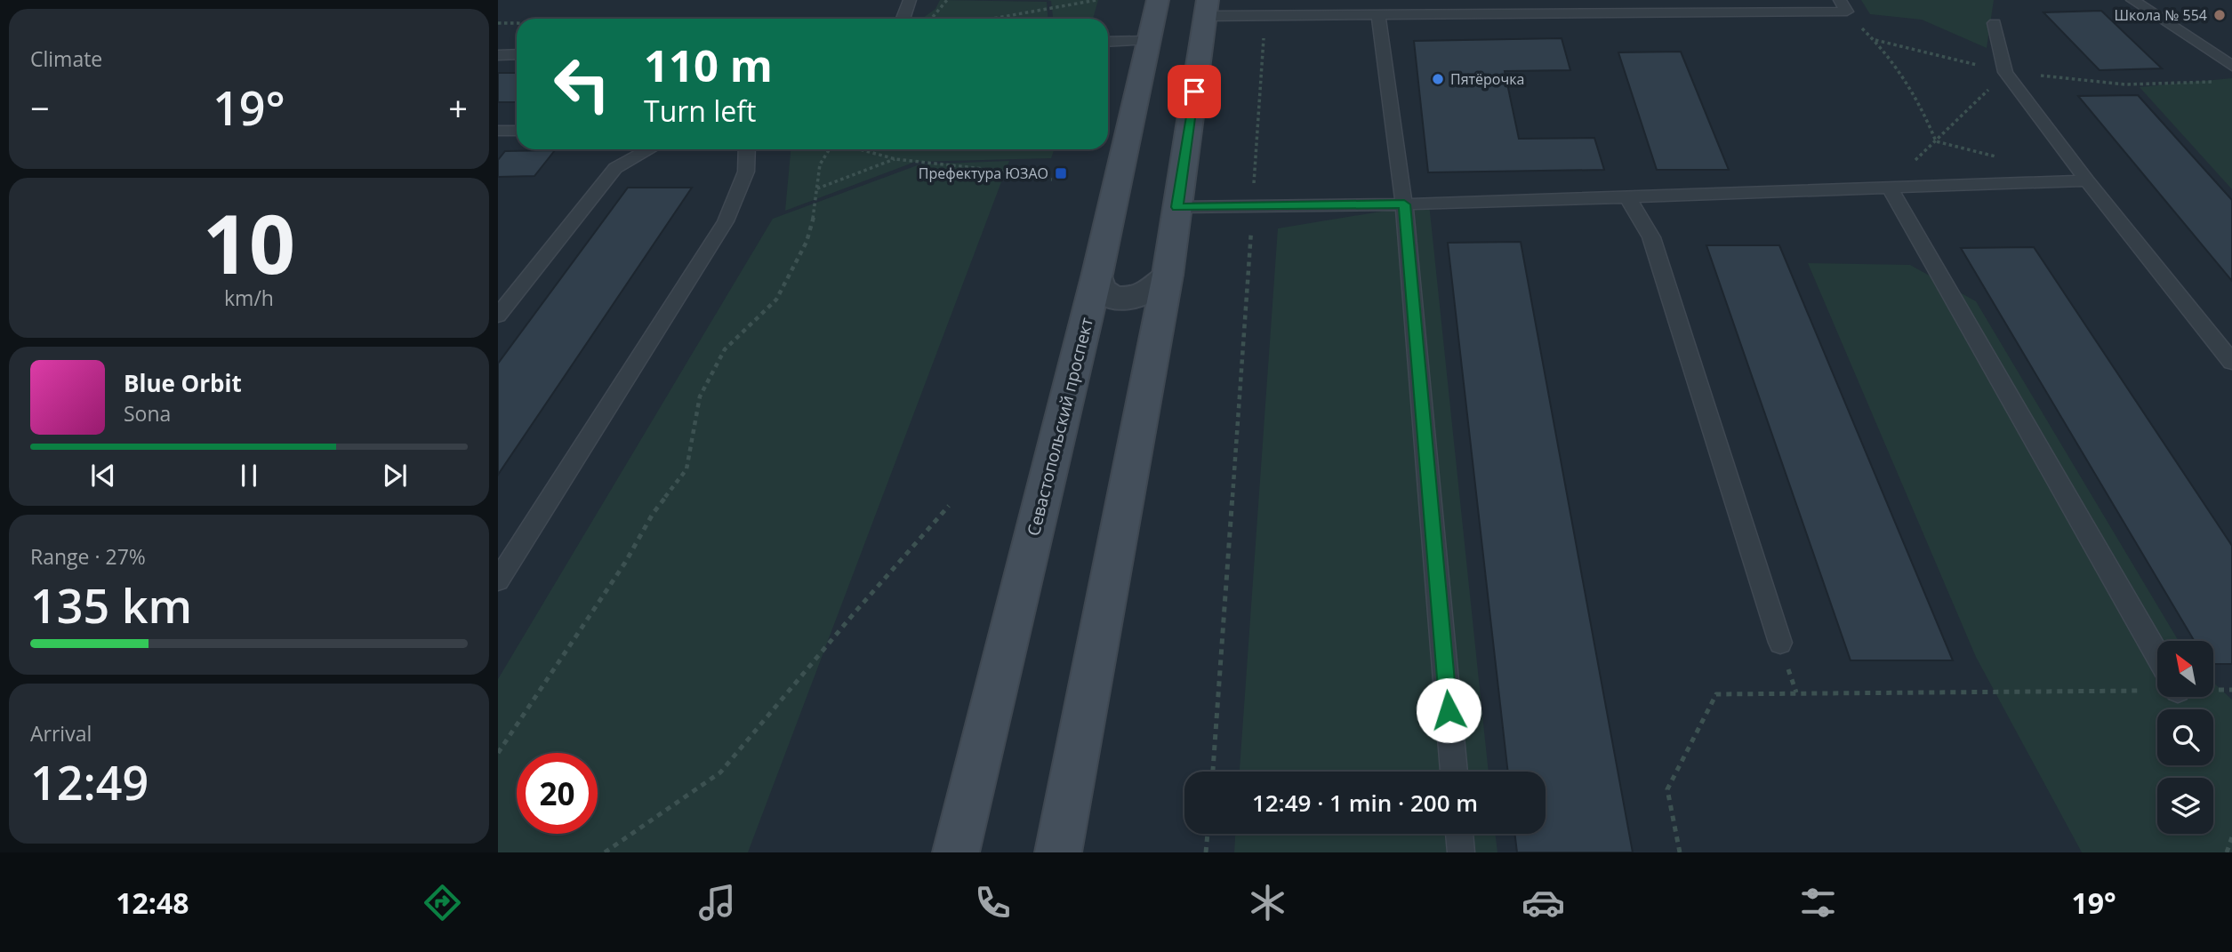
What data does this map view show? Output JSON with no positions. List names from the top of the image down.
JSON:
{
  "streets": {
    "main road": ["Севастопольский проспект"]
  },
  "places": {
    "other": ["Школа № 554", "Пятёрочка"],
    "transit": ["Префектура ЮЗАО"]
  },
  "north": "top left",
  "page": {
    "tile": [
      "Climate",
      ["10", "km/h"],
      ["Range · 27%", "135 km"],
      ["Arrival", "12:49"]
    ],
    "turn": ["110 m", "Turn left"],
    "heat": ["−", "19°", "+"],
    "song": ["Blue Orbit", "Sona"],
    "limit": "20",
    "trip": "12:49 · 1 min · 200 m",
    "tabs": ["12:48", "19°"]
  }
}
